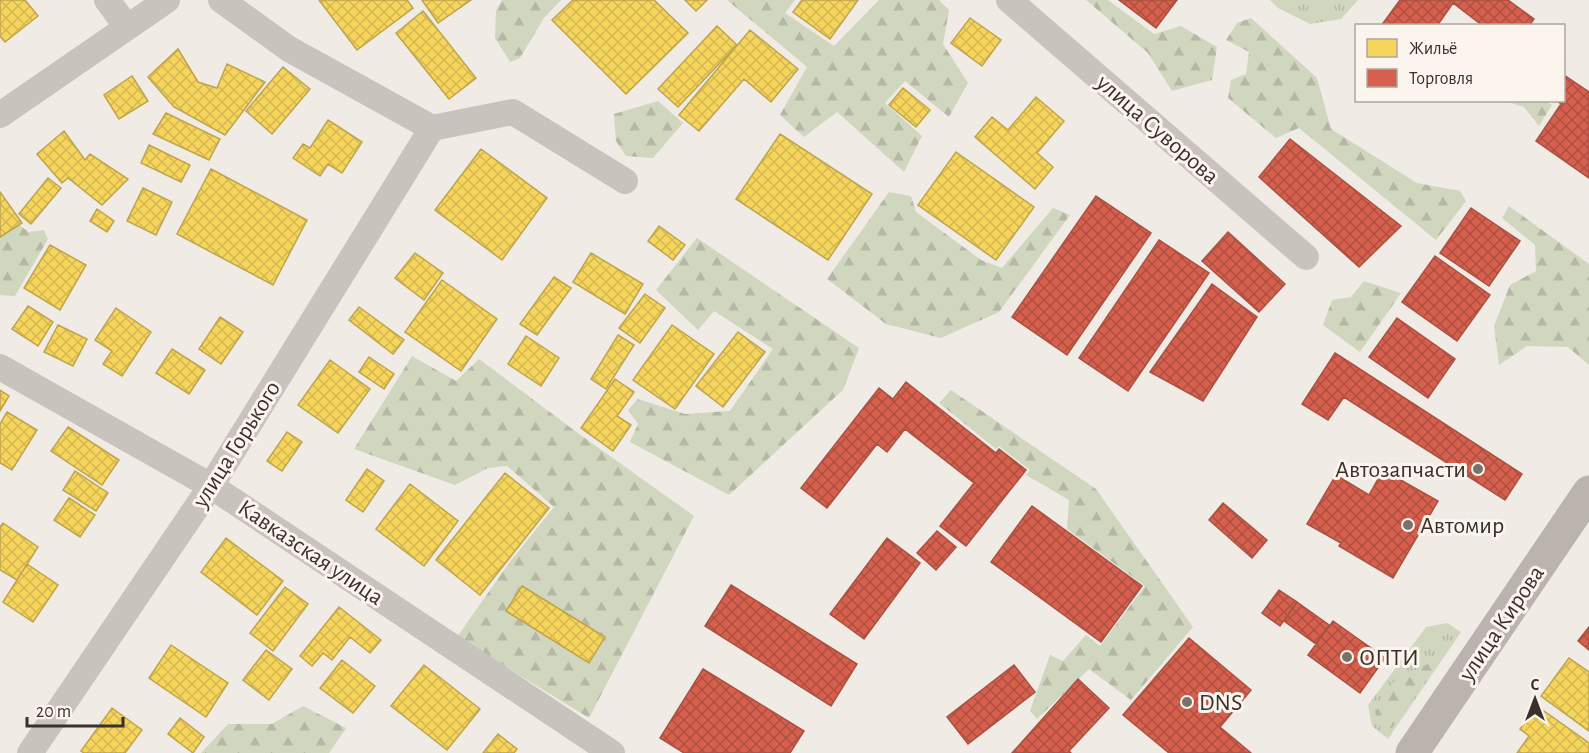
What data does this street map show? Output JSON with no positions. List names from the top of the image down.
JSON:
{
  "streets": {
    "main road": ["улица Кирова"],
    "street": ["улица Суворова", "улица Горького", "Кавказская улица"]
  },
  "crossings": [
    ["улица Горького", "Кавказская улица"]
  ],
  "places": [
    "Автозапчасти",
    "Автомир",
    "ОПТИ",
    "DNS"
  ],
  "legend": ["Жильё", "Торговля"],
  "scale_bar": "20 m",
  "north": "top"
}
